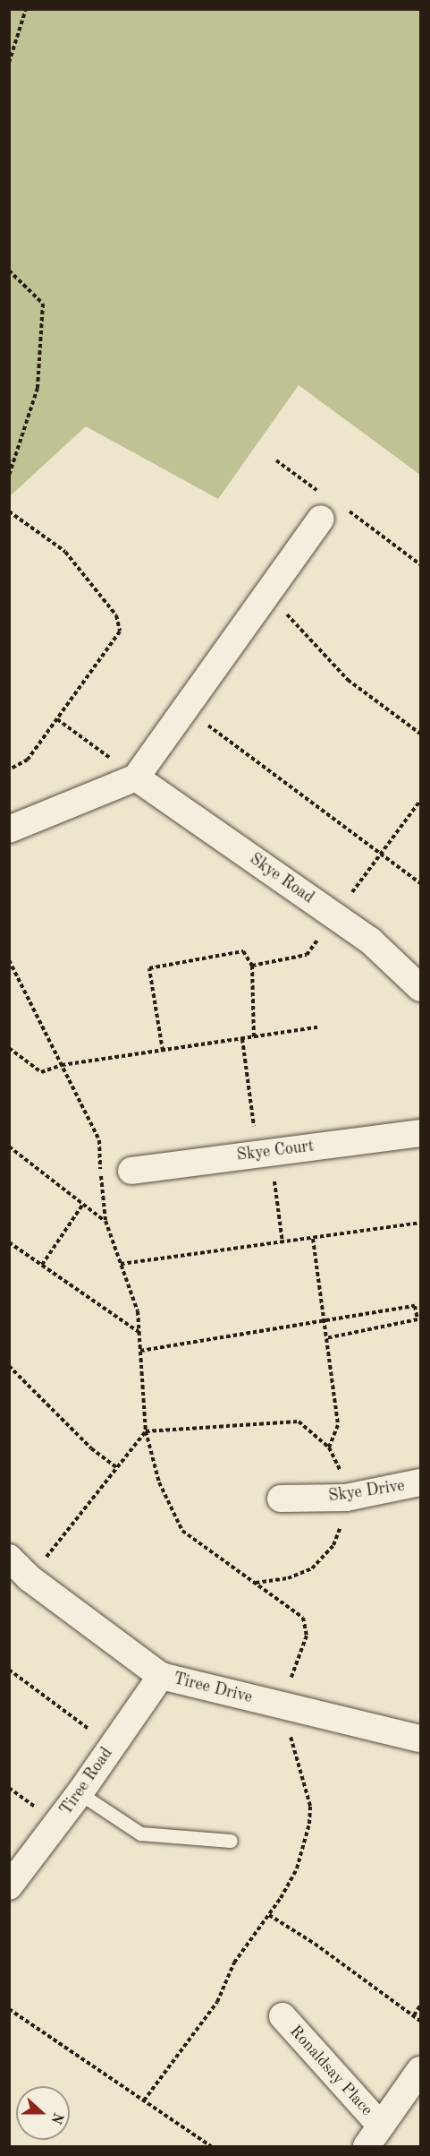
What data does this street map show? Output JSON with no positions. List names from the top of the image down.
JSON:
{
  "streets": {
    "street": [
      "Skye Road",
      "Skye Court",
      "Skye Drive",
      "Tiree Drive",
      "Tiree Road",
      "Ronaldsay Place"
    ]
  },
  "crossings": [
    ["Tiree Drive", "Tiree Road"]
  ],
  "north": "right"
}
